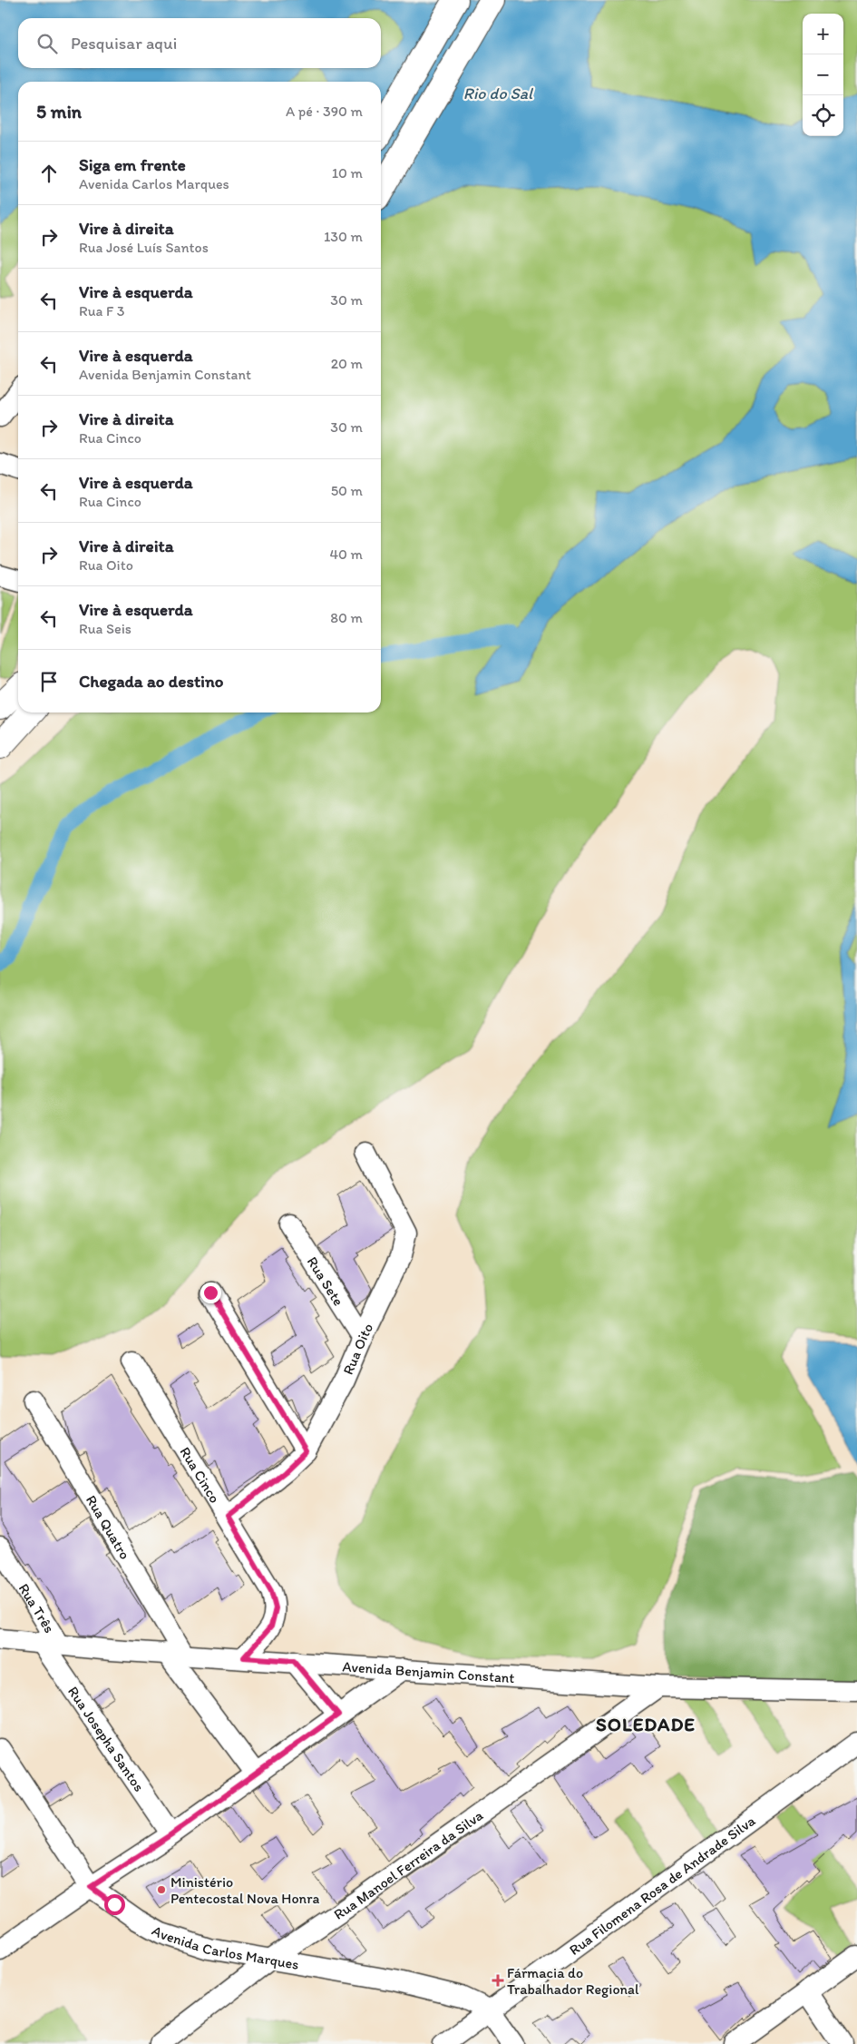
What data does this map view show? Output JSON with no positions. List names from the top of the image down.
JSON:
{
  "streets": {
    "street": [
      "Rua Sete",
      "Rua Oito",
      "Rua Cinco",
      "Rua Quatro",
      "Rua Três",
      "Avenida Benjamin Constant",
      "Rua Josepha Santos",
      "Rua Manoel Ferreira da Silva",
      "Rua Filomena Rosa de Andrade Silva",
      "Avenida Carlos Marques"
    ]
  },
  "crossings": [
    ["Rua Sete", "Rua Oito"],
    ["Rua Oito", "Rua Cinco"],
    ["Rua Cinco", "Avenida Benjamin Constant"],
    ["Rua Quatro", "Avenida Benjamin Constant"],
    ["Rua Três", "Avenida Benjamin Constant"],
    ["Rua Três", "Rua Josepha Santos"],
    ["Avenida Benjamin Constant", "Rua Josepha Santos"],
    ["Avenida Benjamin Constant", "Rua Manoel Ferreira da Silva"],
    ["Rua Manoel Ferreira da Silva", "Avenida Carlos Marques"],
    ["Rua Filomena Rosa de Andrade Silva", "Avenida Carlos Marques"]
  ],
  "districts": ["SOLEDADE"],
  "water": ["Rio do Sal"],
  "places": {
    "other": ["Ministério Pentecostal Nova Honra"],
    "health": ["Fármacia do Trabalhador Regional"]
  },
  "page": {
    "map_buttons": ["+", "−"],
    "search": "Pesquisar aqui",
    "heading": ["5 min", "A pé · 390 m"],
    "list": [
      ["Siga em frente", "Avenida Carlos Marques", "10 m"],
      ["Vire à direita", "Rua José Luís Santos", "130 m"],
      ["Vire à esquerda", "Rua F 3", "30 m"],
      ["Vire à esquerda", "Avenida Benjamin Constant", "20 m"],
      ["Vire à direita", "Rua Cinco", "30 m"],
      ["Vire à esquerda", "Rua Cinco", "50 m"],
      ["Vire à direita", "Rua Oito", "40 m"],
      ["Vire à esquerda", "Rua Seis", "80 m"],
      "Chegada ao destino"
    ]
  }
}
